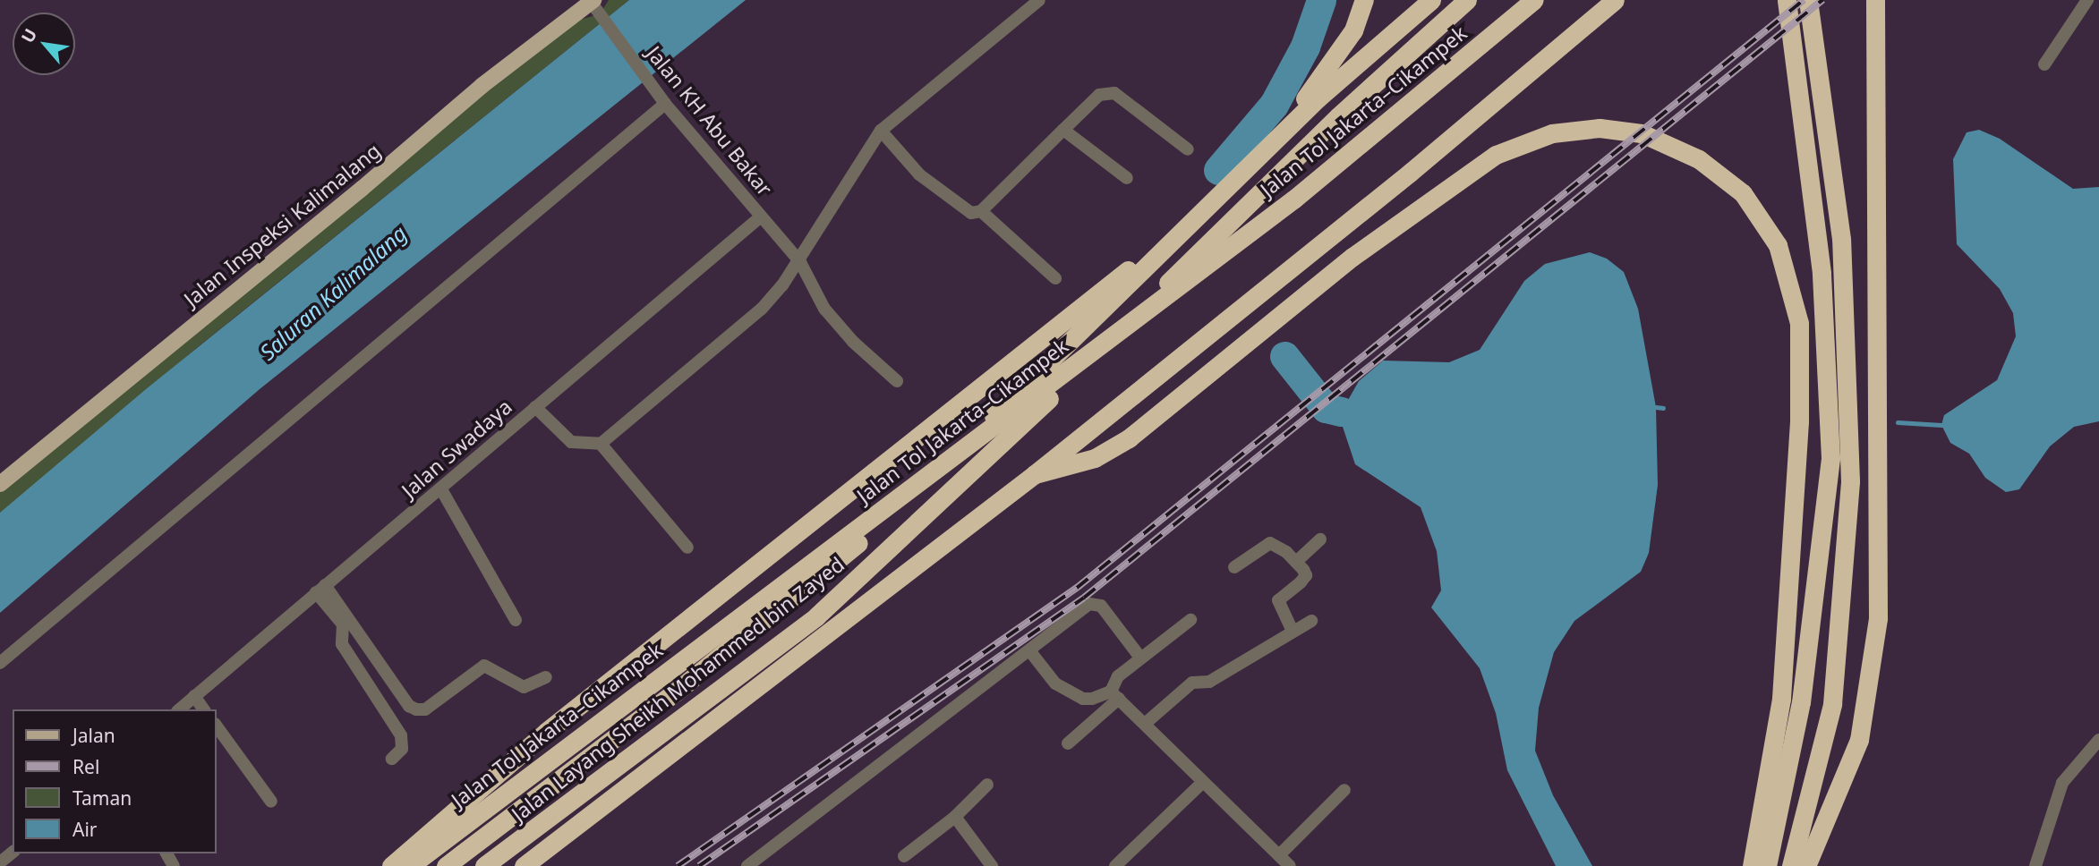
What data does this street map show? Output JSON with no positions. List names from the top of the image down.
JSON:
{
  "streets": {
    "highway": ["Jalan Tol Jakarta–Cikampek", "Jalan Layang Sheikh Mohammed bin Zayed"],
    "main road": ["Jalan Inspeksi Kalimalang"],
    "street": ["Jalan KH Abu Bakar", "Jalan Swadaya"]
  },
  "crossings": [
    ["Jalan KH Abu Bakar", "Jalan Inspeksi Kalimalang"],
    ["Jalan KH Abu Bakar", "Jalan Swadaya"]
  ],
  "water": ["Saluran Kalimalang"],
  "legend": [
    "Jalan",
    "Rel",
    "Taman",
    "Air"
  ],
  "north": "top left"
}
